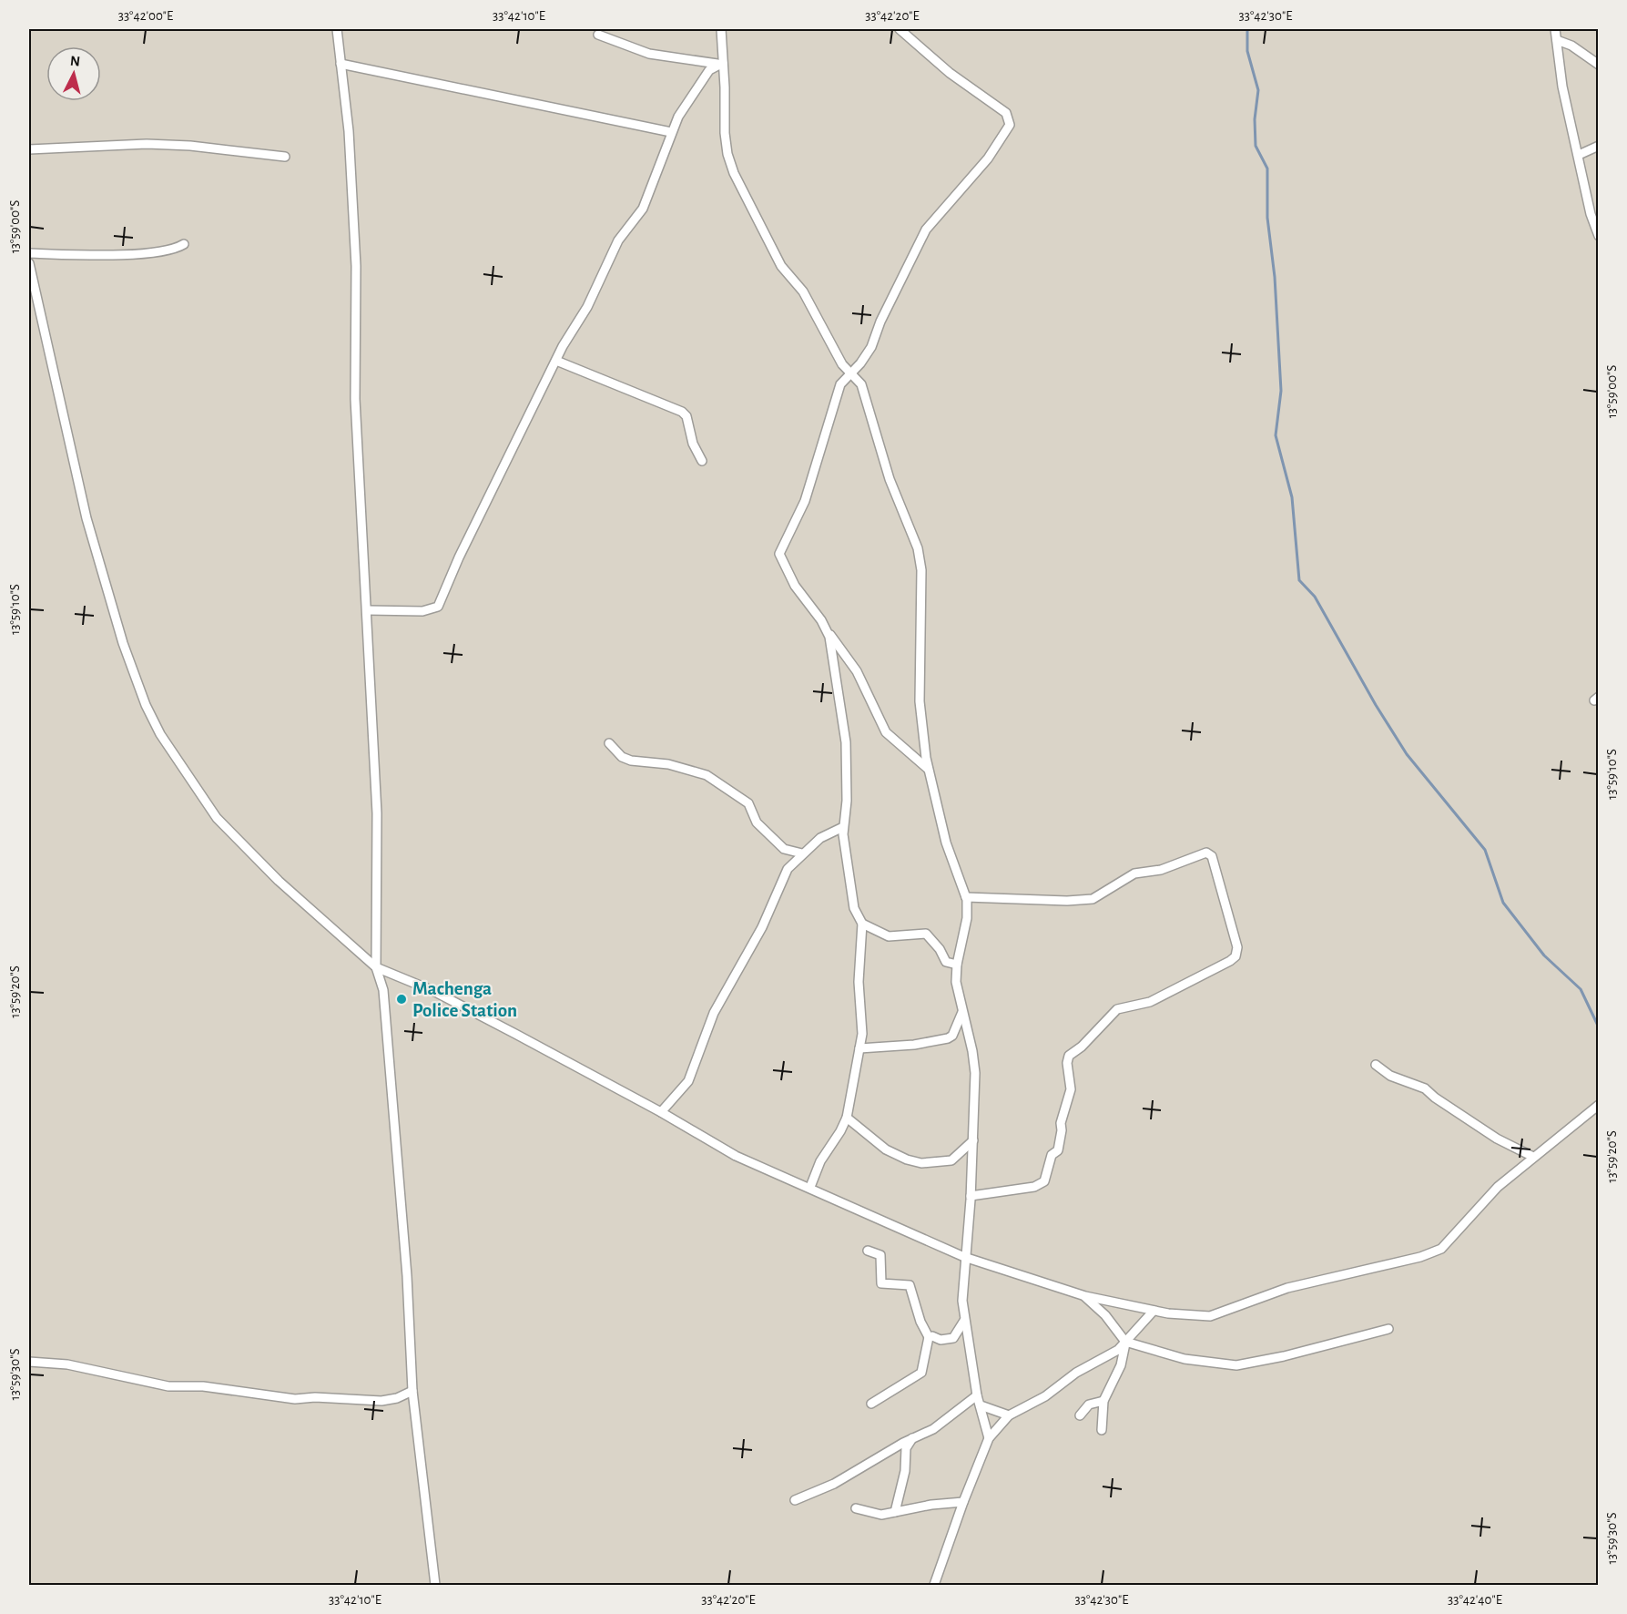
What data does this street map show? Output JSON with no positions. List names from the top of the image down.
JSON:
{
  "places": ["Machenga Police Station"],
  "north": "top",
  "coordinates": [
    "33°42'00\"E",
    "33°42'10\"E",
    "33°42'20\"E",
    "33°42'30\"E",
    "13°59'00\"S",
    "13°59'10\"S",
    "13°59'20\"S",
    "13°59'30\"S",
    "33°42'40\"E"
  ]
}
